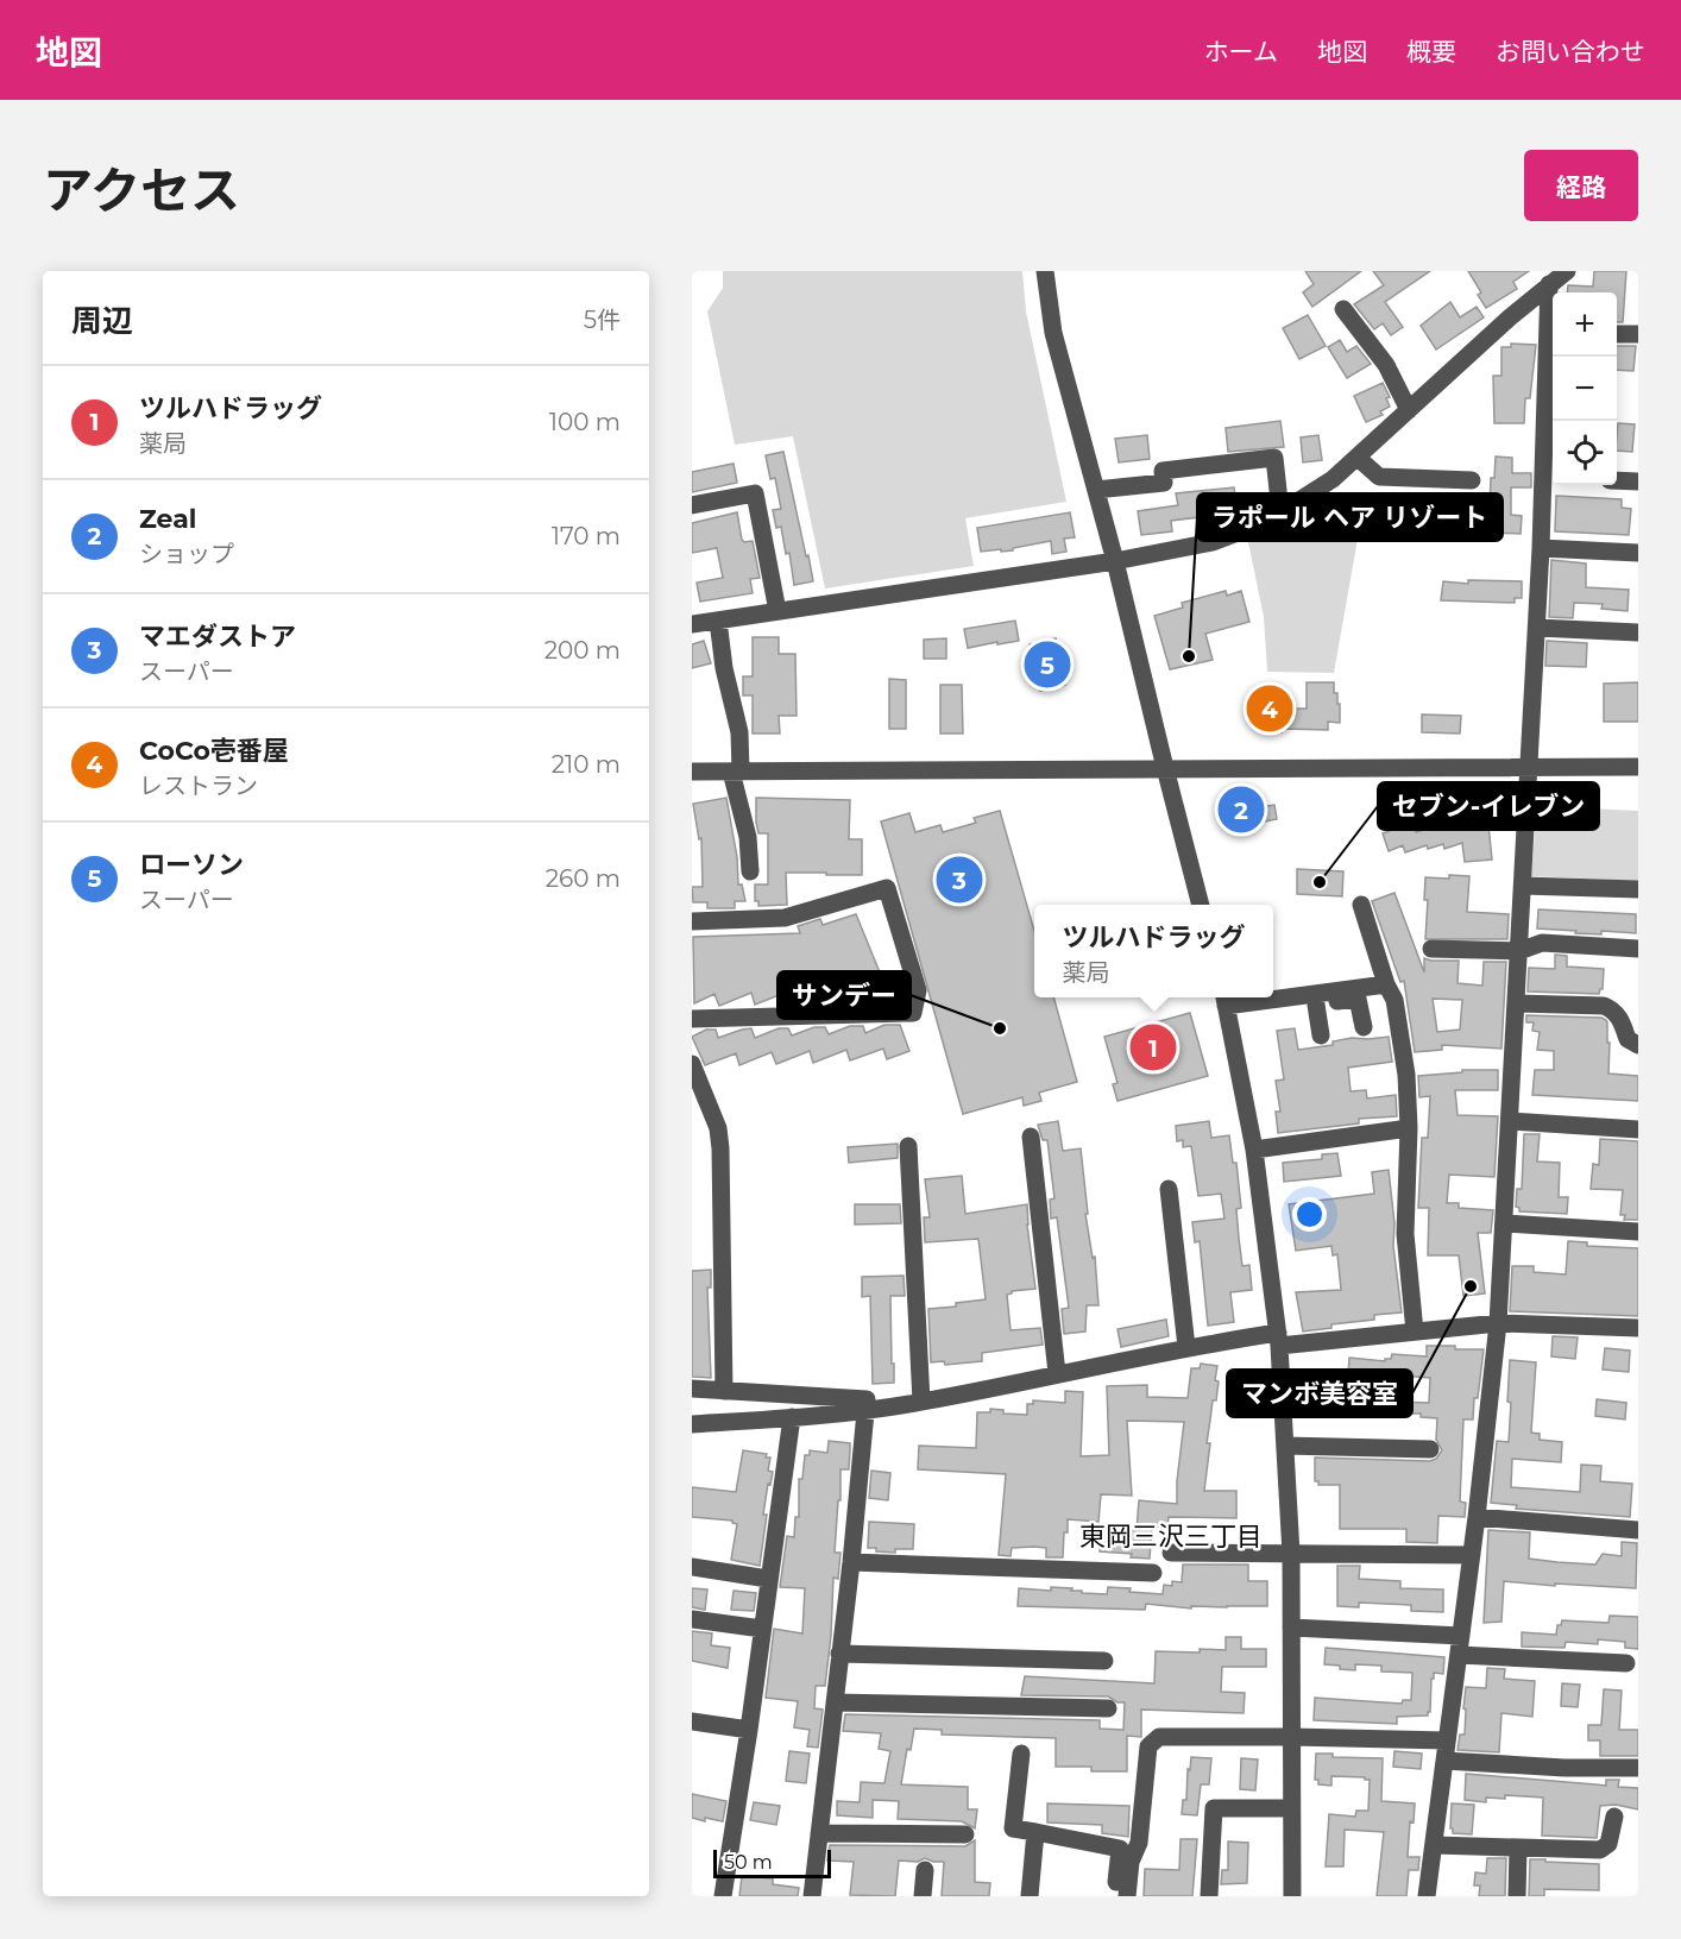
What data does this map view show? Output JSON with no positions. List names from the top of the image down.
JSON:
{
  "districts": ["東岡三沢三丁目"],
  "places": [
    "ラポール ヘア リゾート",
    "セブン-イレブン",
    "サンデー",
    "マンボ美容室"
  ],
  "scale_bar": "50 m",
  "page": {
    "header": "地図",
    "nav": [
      "ホーム",
      "地図",
      "概要",
      "お問い合わせ"
    ],
    "title": "アクセス",
    "buttons": "経路",
    "heading": ["周辺", "5件"],
    "map_buttons": ["+", "−"],
    "list": [
      {
        "mark": "1",
        "name": "ツルハドラッグ",
        "note": "薬局",
        "value": "100 m"
      },
      {
        "mark": "2",
        "name": "Zeal",
        "note": "ショップ",
        "value": "170 m"
      },
      {
        "mark": "3",
        "name": "マエダストア",
        "note": "スーパー",
        "value": "200 m"
      },
      {
        "mark": "4",
        "name": "CoCo壱番屋",
        "note": "レストラン",
        "value": "210 m"
      },
      {
        "mark": "5",
        "name": "ローソン",
        "note": "スーパー",
        "value": "260 m"
      }
    ],
    "pins": [
      "5",
      "4",
      "2",
      "3",
      "1"
    ],
    "popup": ["ツルハドラッグ", "薬局"],
    "scale": "50 m"
  }
}
